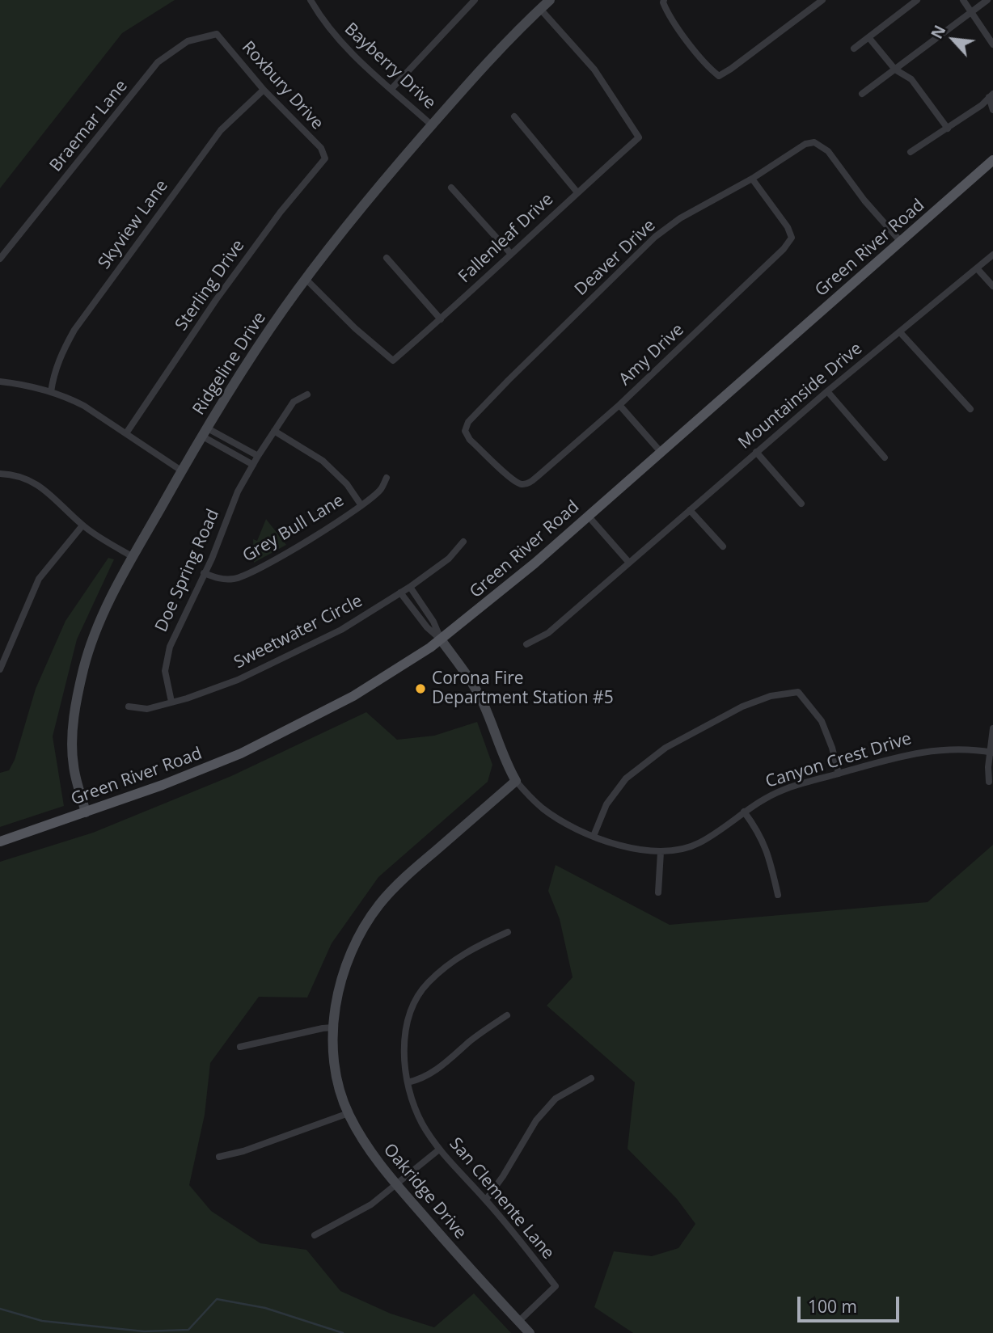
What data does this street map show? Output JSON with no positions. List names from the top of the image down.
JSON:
{
  "streets": {
    "main road": ["Green River Road"],
    "street": [
      "Bayberry Drive",
      "Roxbury Drive",
      "Braemar Lane",
      "Skyview Lane",
      "Fallenleaf Drive",
      "Deaver Drive",
      "Sterling Drive",
      "Amy Drive",
      "Ridgeline Drive",
      "Mountainside Drive",
      "Grey Bull Lane",
      "Doe Spring Road",
      "Sweetwater Circle",
      "Canyon Crest Drive",
      "Oakridge Drive",
      "San Clemente Lane"
    ]
  },
  "crossings": [
    ["Bayberry Drive", "Ridgeline Drive"],
    ["Roxbury Drive", "Braemar Lane"],
    ["Roxbury Drive", "Skyview Lane"],
    ["Roxbury Drive", "Sterling Drive"],
    ["Fallenleaf Drive", "Ridgeline Drive"],
    ["Green River Road", "Deaver Drive"],
    ["Green River Road", "Ridgeline Drive"],
    ["Green River Road", "Canyon Crest Drive"],
    ["Deaver Drive", "Amy Drive"],
    ["Grey Bull Lane", "Doe Spring Road"],
    ["Doe Spring Road", "Sweetwater Circle"],
    ["Sweetwater Circle", "Canyon Crest Drive"],
    ["Canyon Crest Drive", "Oakridge Drive"],
    ["Oakridge Drive", "San Clemente Lane"]
  ],
  "places": ["Corona Fire Department Station #5"],
  "scale_bar": "100 m",
  "north": "top left"
}
